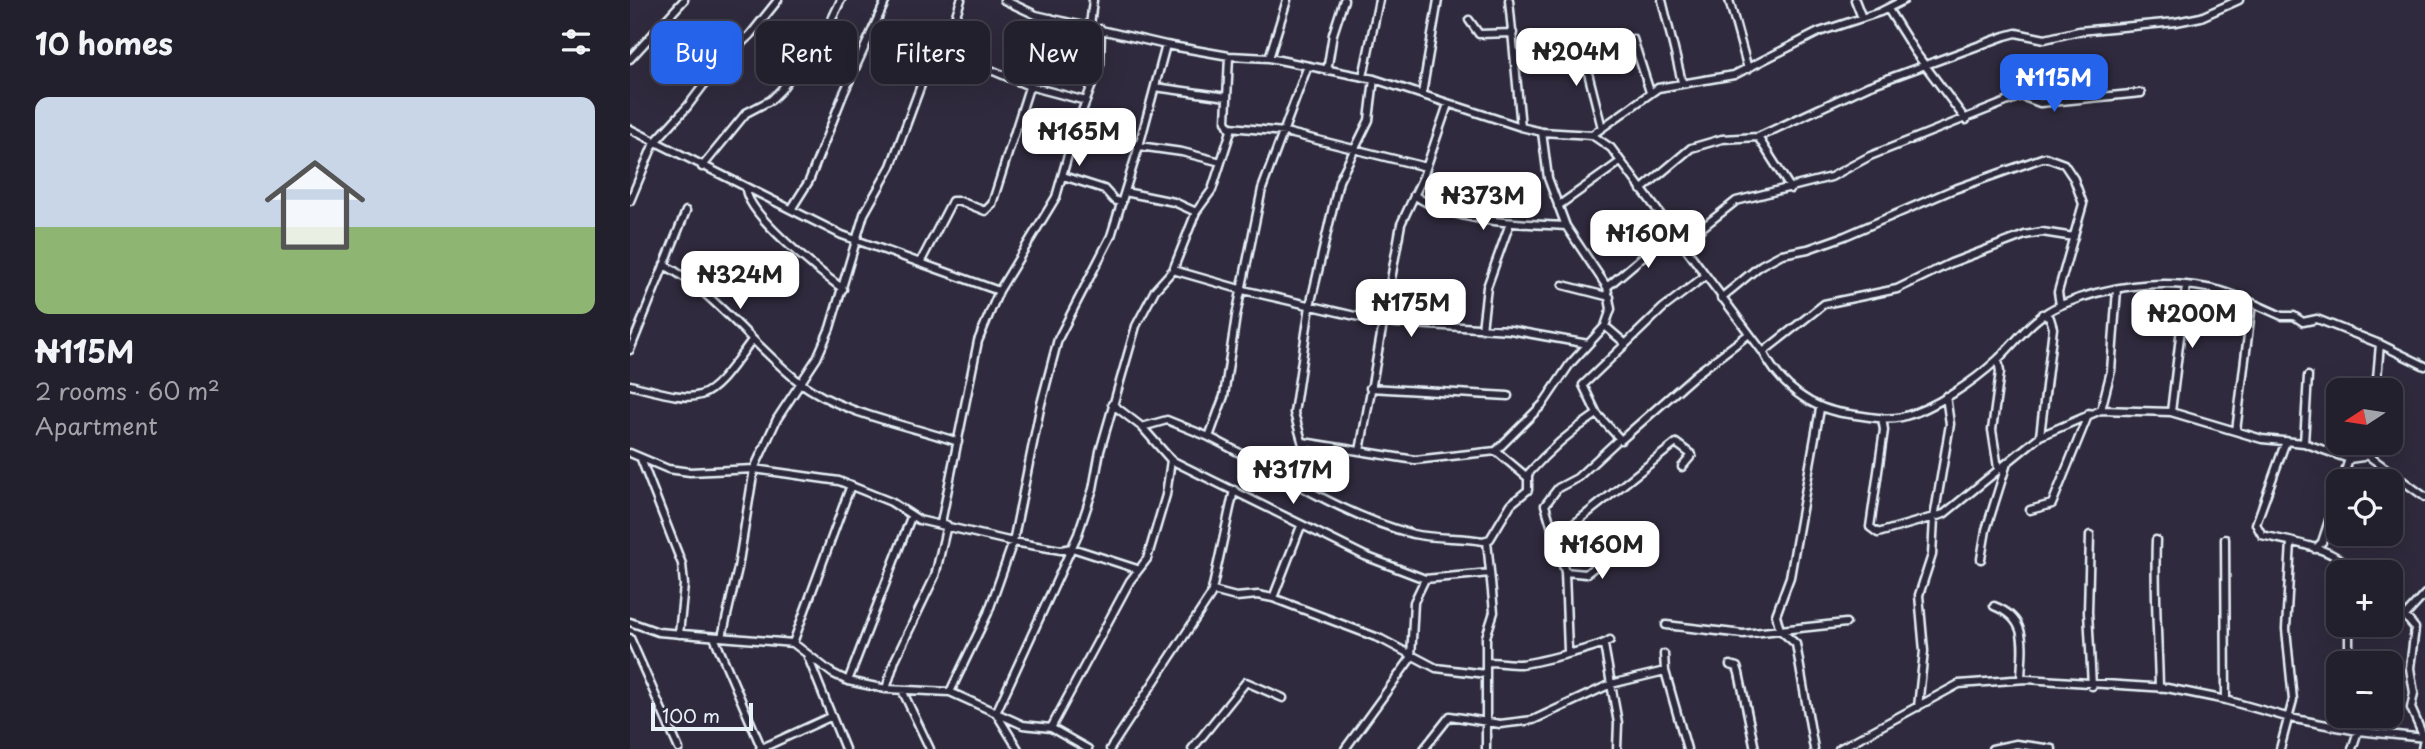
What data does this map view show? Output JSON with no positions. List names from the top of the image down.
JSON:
{
  "scale_bar": "100 m",
  "north": "left",
  "page": {
    "heading": "10 homes",
    "chip": [
      "Buy",
      "Rent",
      "Filters",
      "New"
    ],
    "price": [
      "₦204M",
      "₦115M",
      "₦165M",
      "₦373M",
      "₦160M",
      "₦324M",
      "₦175M",
      "₦200M",
      "₦317M",
      "₦160M"
    ],
    "list": [
      {
        "name": "₦115M",
        "note": "2 rooms · 60 m² · Apartment"
      }
    ],
    "map_buttons": ["+", "−"],
    "scale": "100 m"
  }
}
